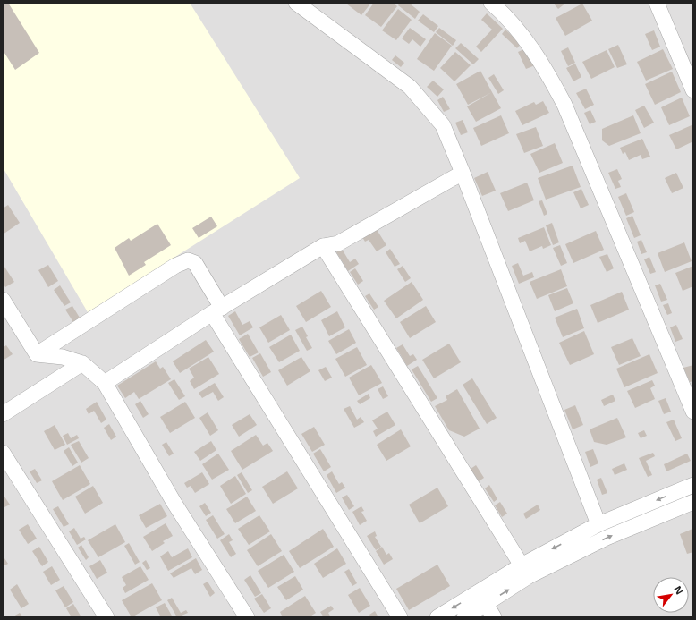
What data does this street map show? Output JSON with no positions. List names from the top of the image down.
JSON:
{
  "north": "top right"
}
